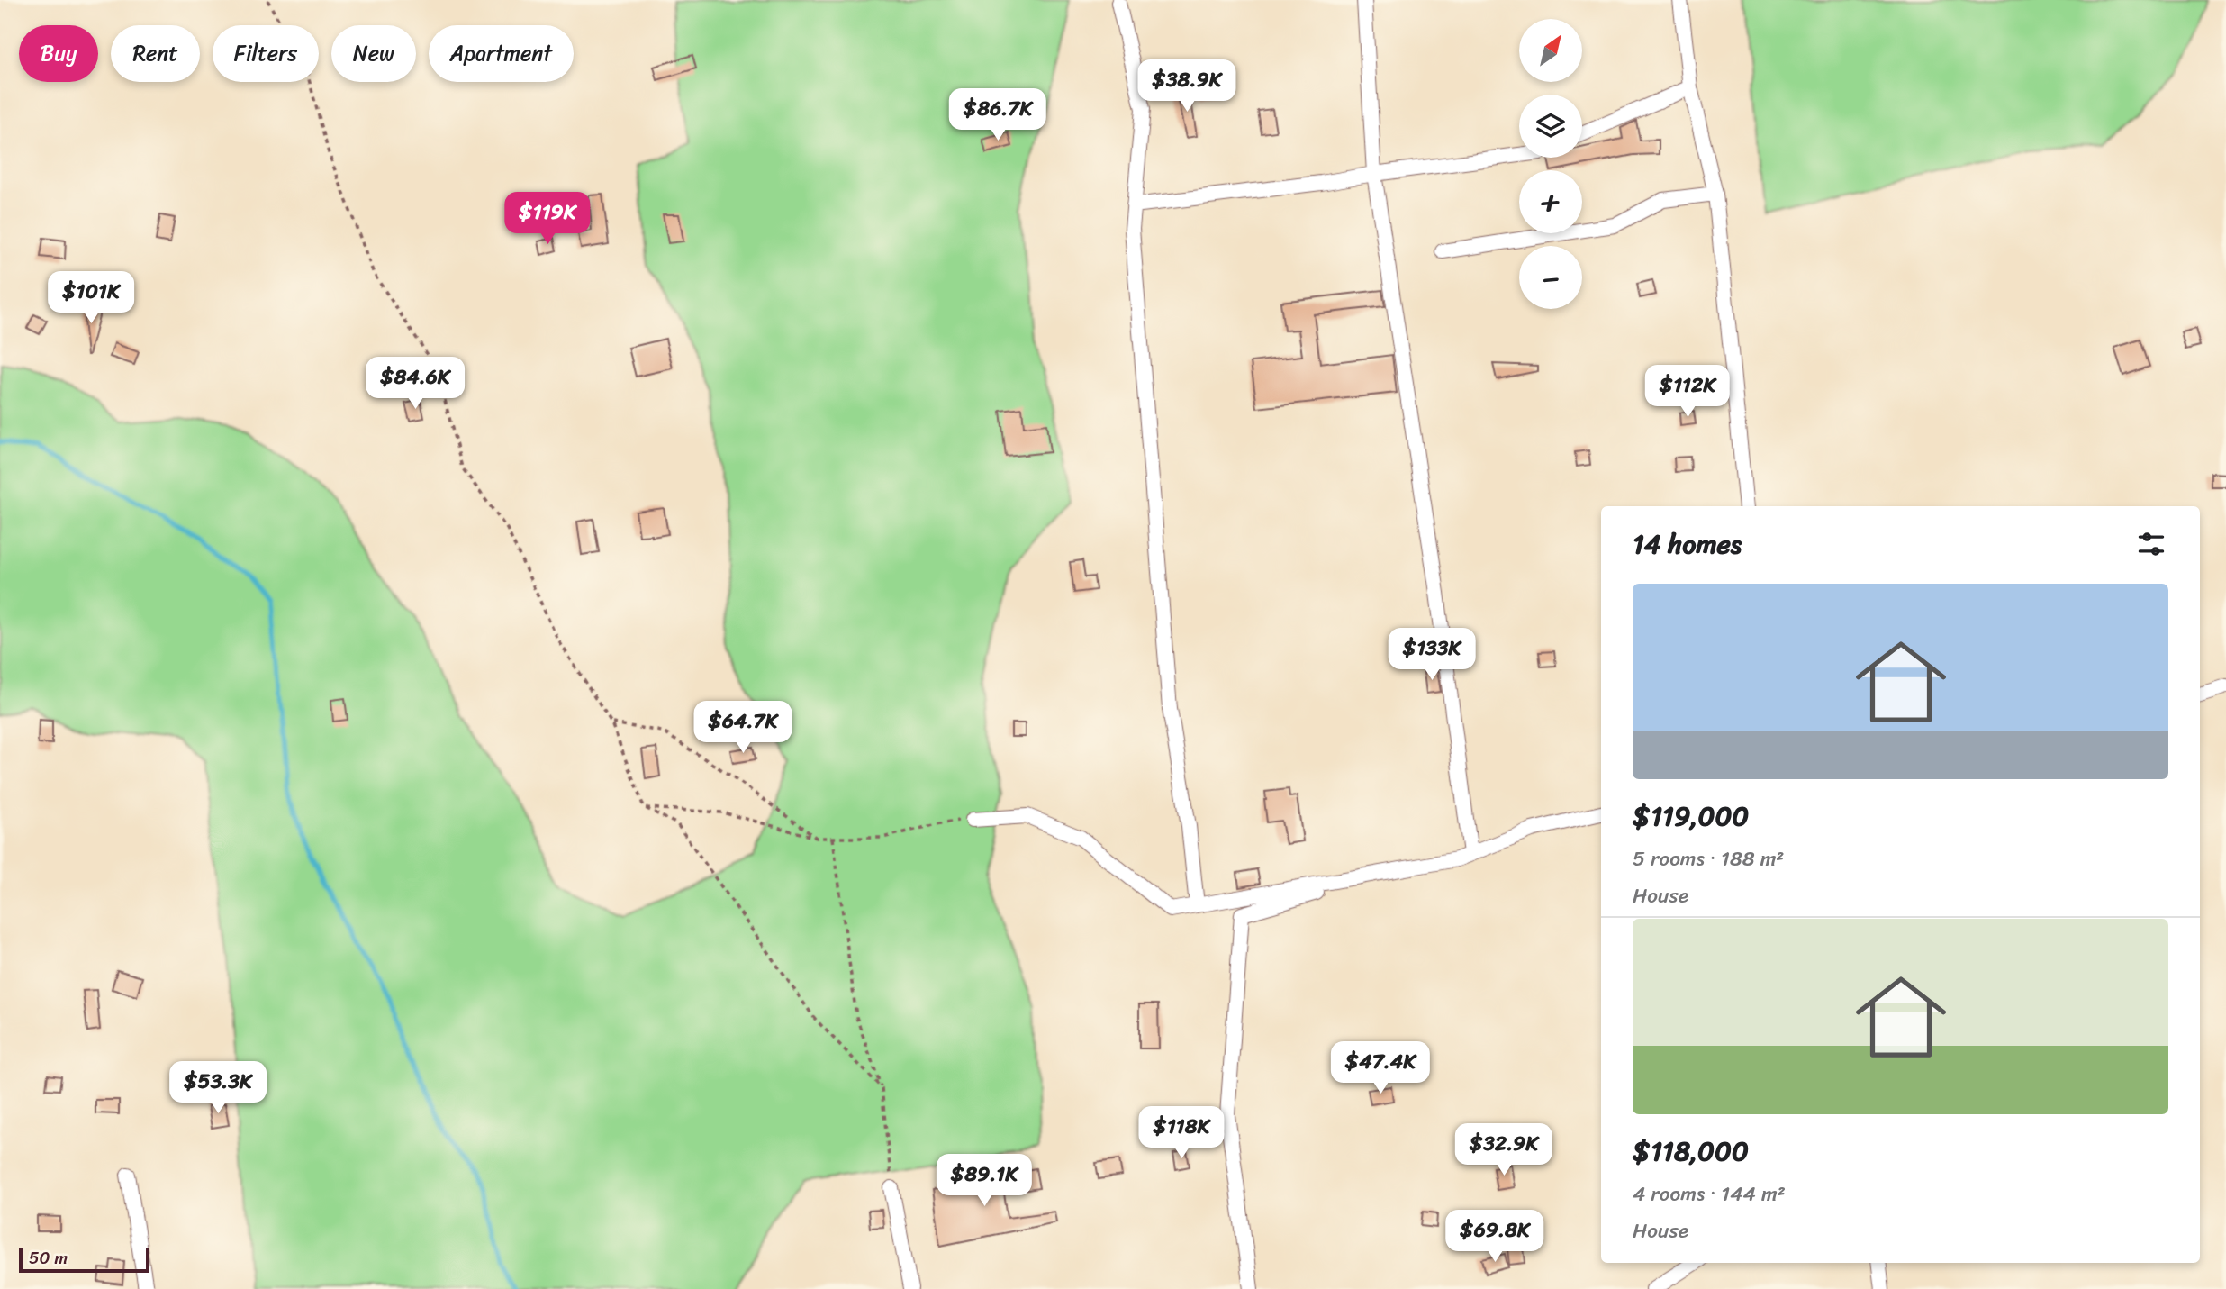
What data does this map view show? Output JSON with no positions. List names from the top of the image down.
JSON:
{
  "scale_bar": "50 m",
  "north": "top right",
  "page": {
    "map_buttons": ["+", "−"],
    "chip": [
      "Buy",
      "Rent",
      "Filters",
      "New",
      "Apartment"
    ],
    "price": [
      "$38.9K",
      "$86.7K",
      "$119K",
      "$101K",
      "$84.6K",
      "$112K",
      "$133K",
      "$64.7K",
      "$47.4K",
      "$53.3K",
      "$118K",
      "$32.9K",
      "$89.1K",
      "$69.8K"
    ],
    "heading": "14 homes",
    "list": [
      {
        "name": "$119,000",
        "note": "5 rooms · 188 m² · House"
      },
      {
        "name": "$118,000",
        "note": "4 rooms · 144 m² · House"
      }
    ],
    "scale": "50 m"
  }
}
